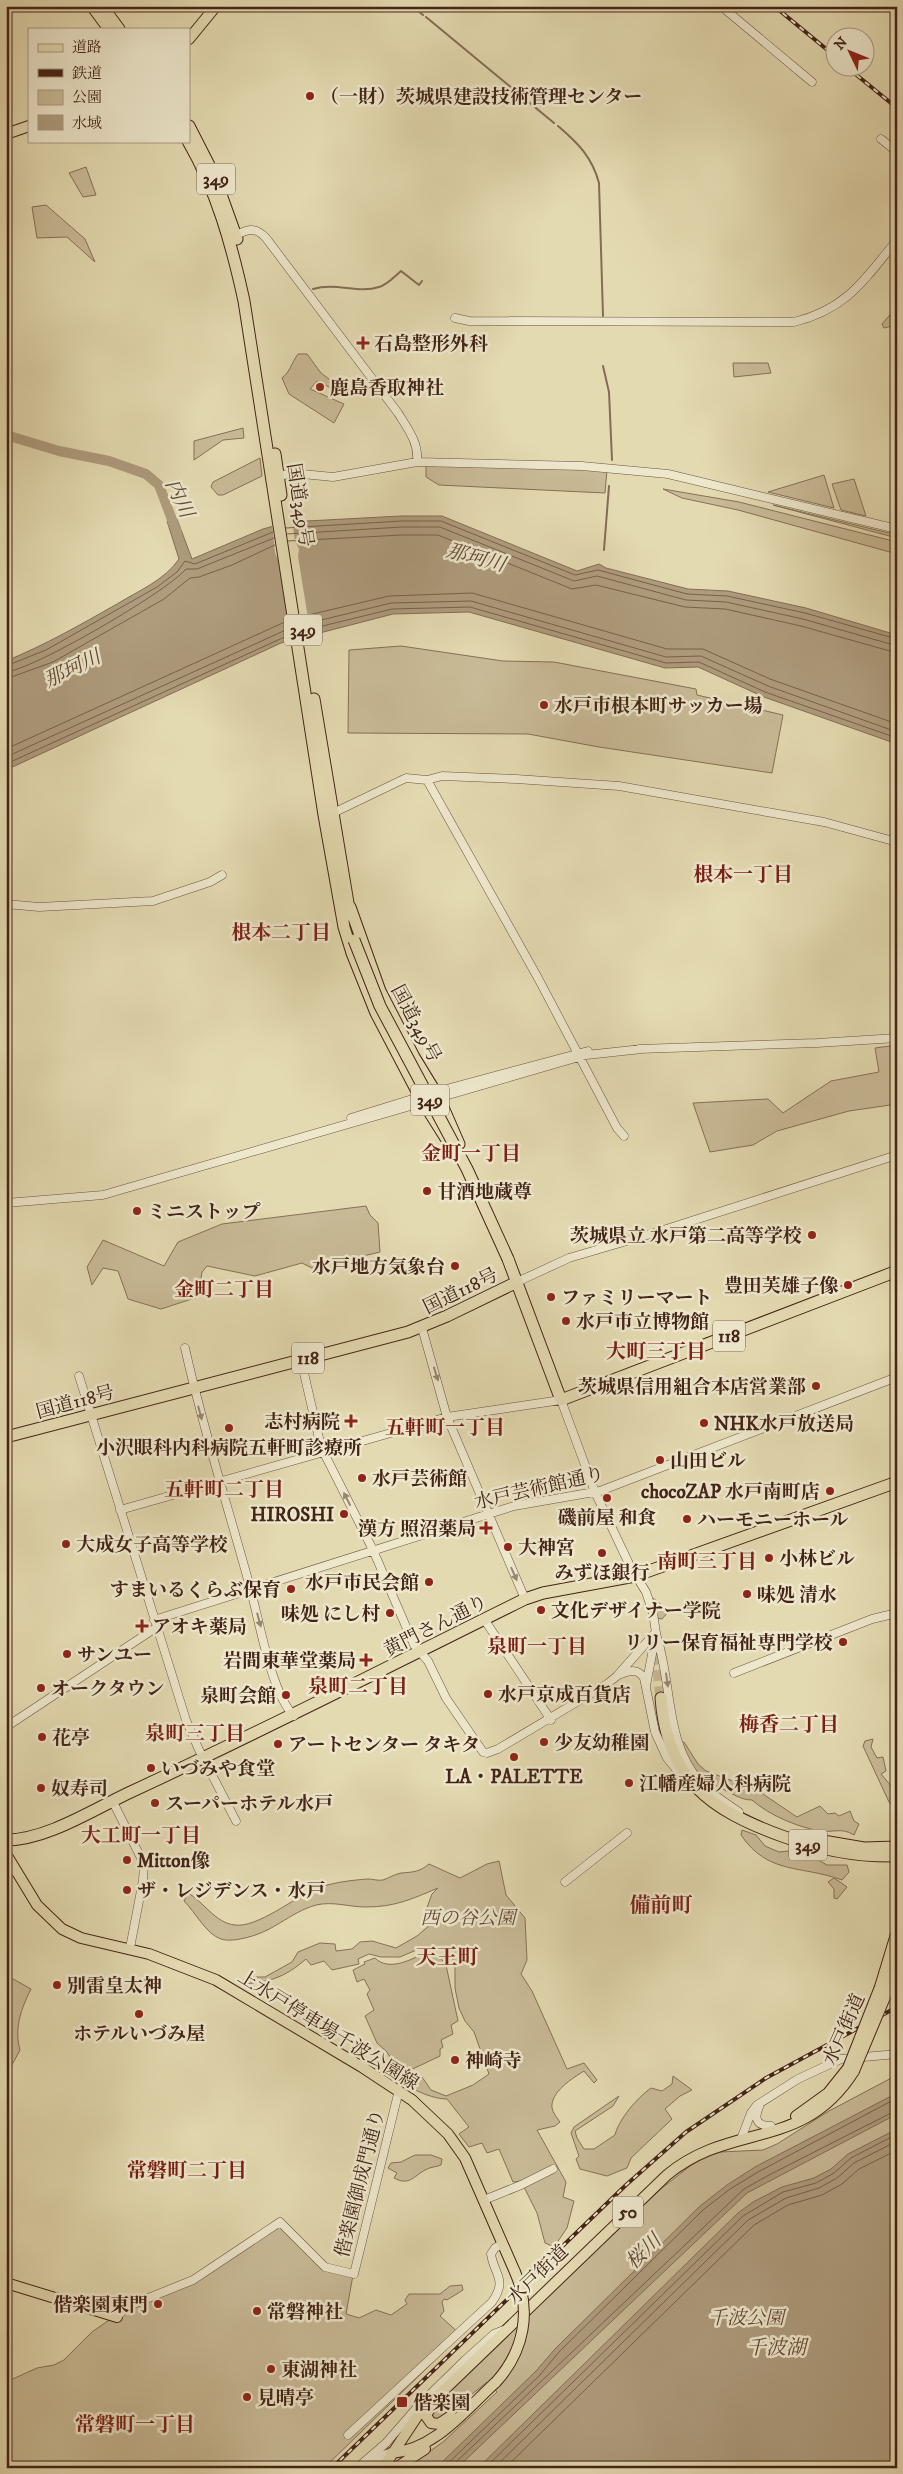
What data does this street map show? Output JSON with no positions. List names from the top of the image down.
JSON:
{
  "streets": {
    "highway": [
      "349",
      "国道349号",
      "国道118号",
      "118",
      "黄門さん通り"
    ],
    "main road": [
      "上水戸停車場千波公園線",
      "水戸街道",
      "偕楽園御成門通り",
      "50"
    ],
    "street": ["水戸芸術館通り"]
  },
  "crossings": [
    ["国道349号", "国道118号"],
    ["国道118号", "118"],
    ["上水戸停車場千波公園線", "水戸街道"],
    ["上水戸停車場千波公園線", "偕楽園御成門通り"]
  ],
  "districts": [
    "根本一丁目",
    "根本二丁目",
    "金町一丁目",
    "金町二丁目",
    "大町三丁目",
    "五軒町一丁目",
    "五軒町二丁目",
    "南町三丁目",
    "泉町一丁目",
    "泉町二丁目",
    "梅香二丁目",
    "泉町三丁目",
    "大工町一丁目",
    "備前町",
    "天王町",
    "常磐町二丁目",
    "常磐町一丁目"
  ],
  "water": [
    "内川",
    "那珂川",
    "桜川",
    "千波湖"
  ],
  "parks": ["西の谷公園", "千波公園"],
  "places": {
    "other": [
      "（一財）茨城県建設技術管理センター",
      "鹿島香取神社",
      "水戸市根本町サッカー場",
      "甘酒地蔵尊",
      "ミニストップ",
      "茨城県立 水戸第二高等学校",
      "水戸地方気象台",
      "豊田芙雄子像",
      "ファミリーマート",
      "水戸市立博物館",
      "茨城県信用組合本店営業部",
      "NHK水戸放送局",
      "小沢眼科内科病院五軒町診療所",
      "山田ビル",
      "水戸芸術館",
      "chocoZAP 水戸南町店",
      "磯前屋 和食",
      "HIROSHI",
      "ハーモニーホール",
      "大成女子高等学校",
      "大神宮",
      "みずほ銀行",
      "小林ビル",
      "水戸市民会館",
      "すまいるくらぶ保育",
      "味処 清水",
      "文化デザイナー学院",
      "味処 にし村",
      "リリー保育福祉専門学校",
      "サンユー",
      "オークタウン",
      "水戸京成百貨店",
      "泉町会館",
      "花亭",
      "少友幼稚園",
      "アートセンター タキタ",
      "LA・PALETTE",
      "いづみや食堂",
      "江幡産婦人科病院",
      "奴寿司",
      "スーパーホテル水戸",
      "Mitton像",
      "ザ・レジデンス・水戸",
      "別雷皇太神",
      "ホテルいづみ屋",
      "神崎寺",
      "偕楽園東門",
      "常磐神社",
      "東湖神社",
      "見晴亭"
    ],
    "health": [
      "石島整形外科",
      "志村病院",
      "漢方 照沼薬局",
      "アオキ薬局",
      "岩間東華堂薬局"
    ],
    "transit": ["偕楽園"]
  },
  "legend": [
    "道路",
    "鉄道",
    "公園",
    "水域"
  ],
  "north": "top left"
}
